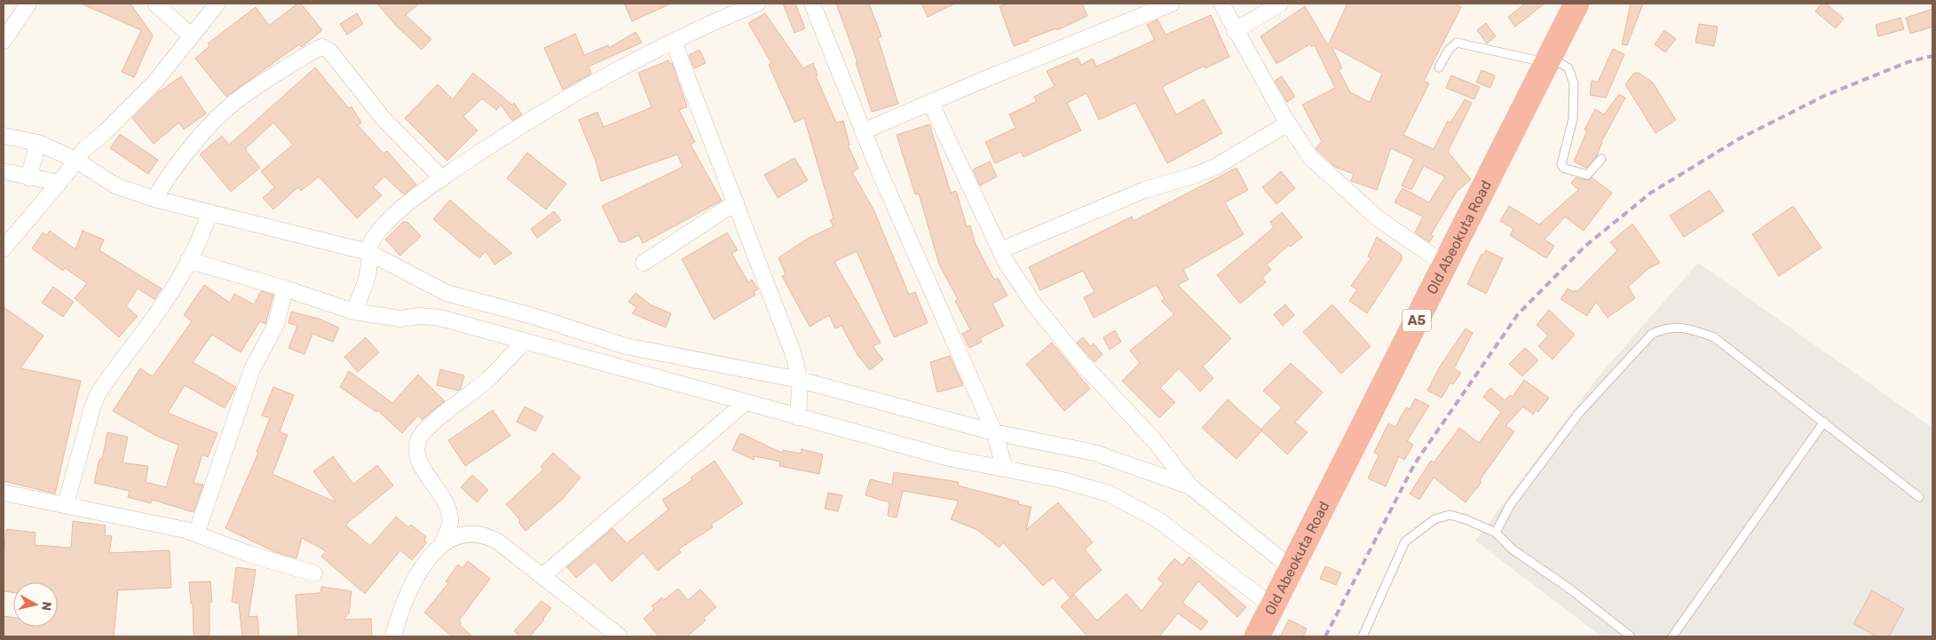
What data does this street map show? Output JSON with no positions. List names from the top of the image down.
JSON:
{
  "streets": {
    "highway": ["Old Abeokuta Road", "A5"]
  },
  "north": "right"
}
